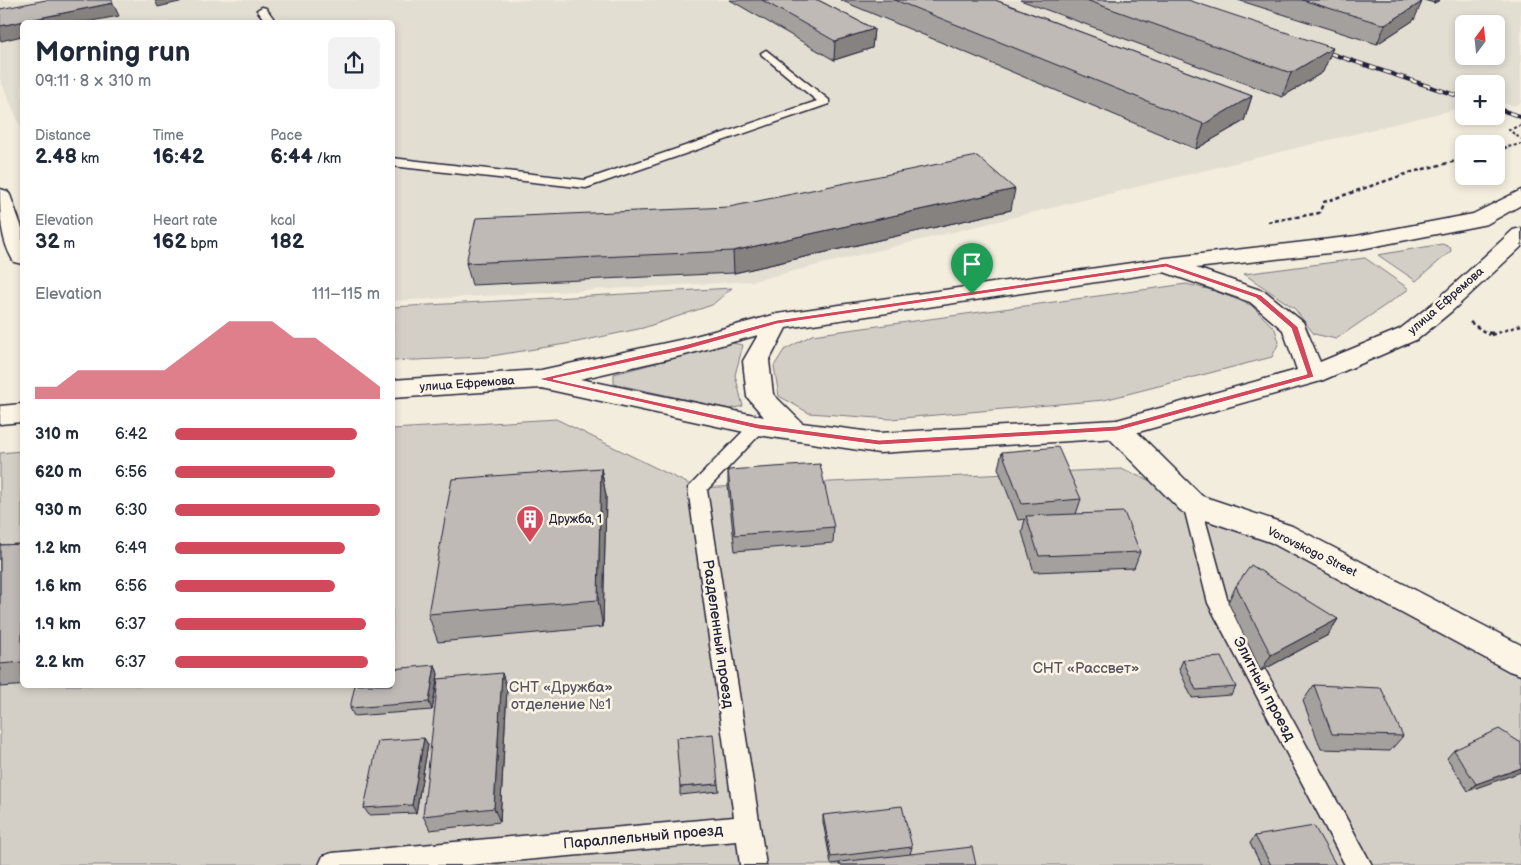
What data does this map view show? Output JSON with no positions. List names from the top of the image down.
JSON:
{
  "streets": {
    "main road": ["улица Ефремова", "Vorovskogo Street"],
    "lane": ["Разделенный проезд", "Элитный проезд", "Параллельный проезд"]
  },
  "crossings": [
    ["улица Ефремова", "Vorovskogo Street"],
    ["улица Ефремова", "Разделенный проезд"],
    ["Vorovskogo Street", "Элитный проезд"],
    ["Разделенный проезд", "Параллельный проезд"]
  ],
  "parks": ["СНТ «Рассвет»", "СНТ «Дружба» отделение №1"],
  "places": {
    "building": ["Дружба, 1"]
  },
  "north": "top",
  "page": {
    "map_buttons": ["+", "−"],
    "heading": ["Morning run", "09:11 · 8 × 310 m"],
    "stats": [
      ["Distance", "2.48 km"],
      ["Time", "16:42"],
      ["Pace", "6:44 /km"],
      ["Elevation", "32 m"],
      ["Heart rate", "162 bpm"],
      ["kcal", "182"]
    ],
    "chart": ["Elevation", "111–115 m"],
    "list": [
      {
        "name": "310 m",
        "note": "6:42"
      },
      {
        "name": "620 m",
        "note": "6:56"
      },
      {
        "name": "930 m",
        "note": "6:30"
      },
      {
        "name": "1.2 km",
        "note": "6:49"
      },
      {
        "name": "1.6 km",
        "note": "6:56"
      },
      {
        "name": "1.9 km",
        "note": "6:37"
      },
      {
        "name": "2.2 km",
        "note": "6:37"
      }
    ]
  }
}
